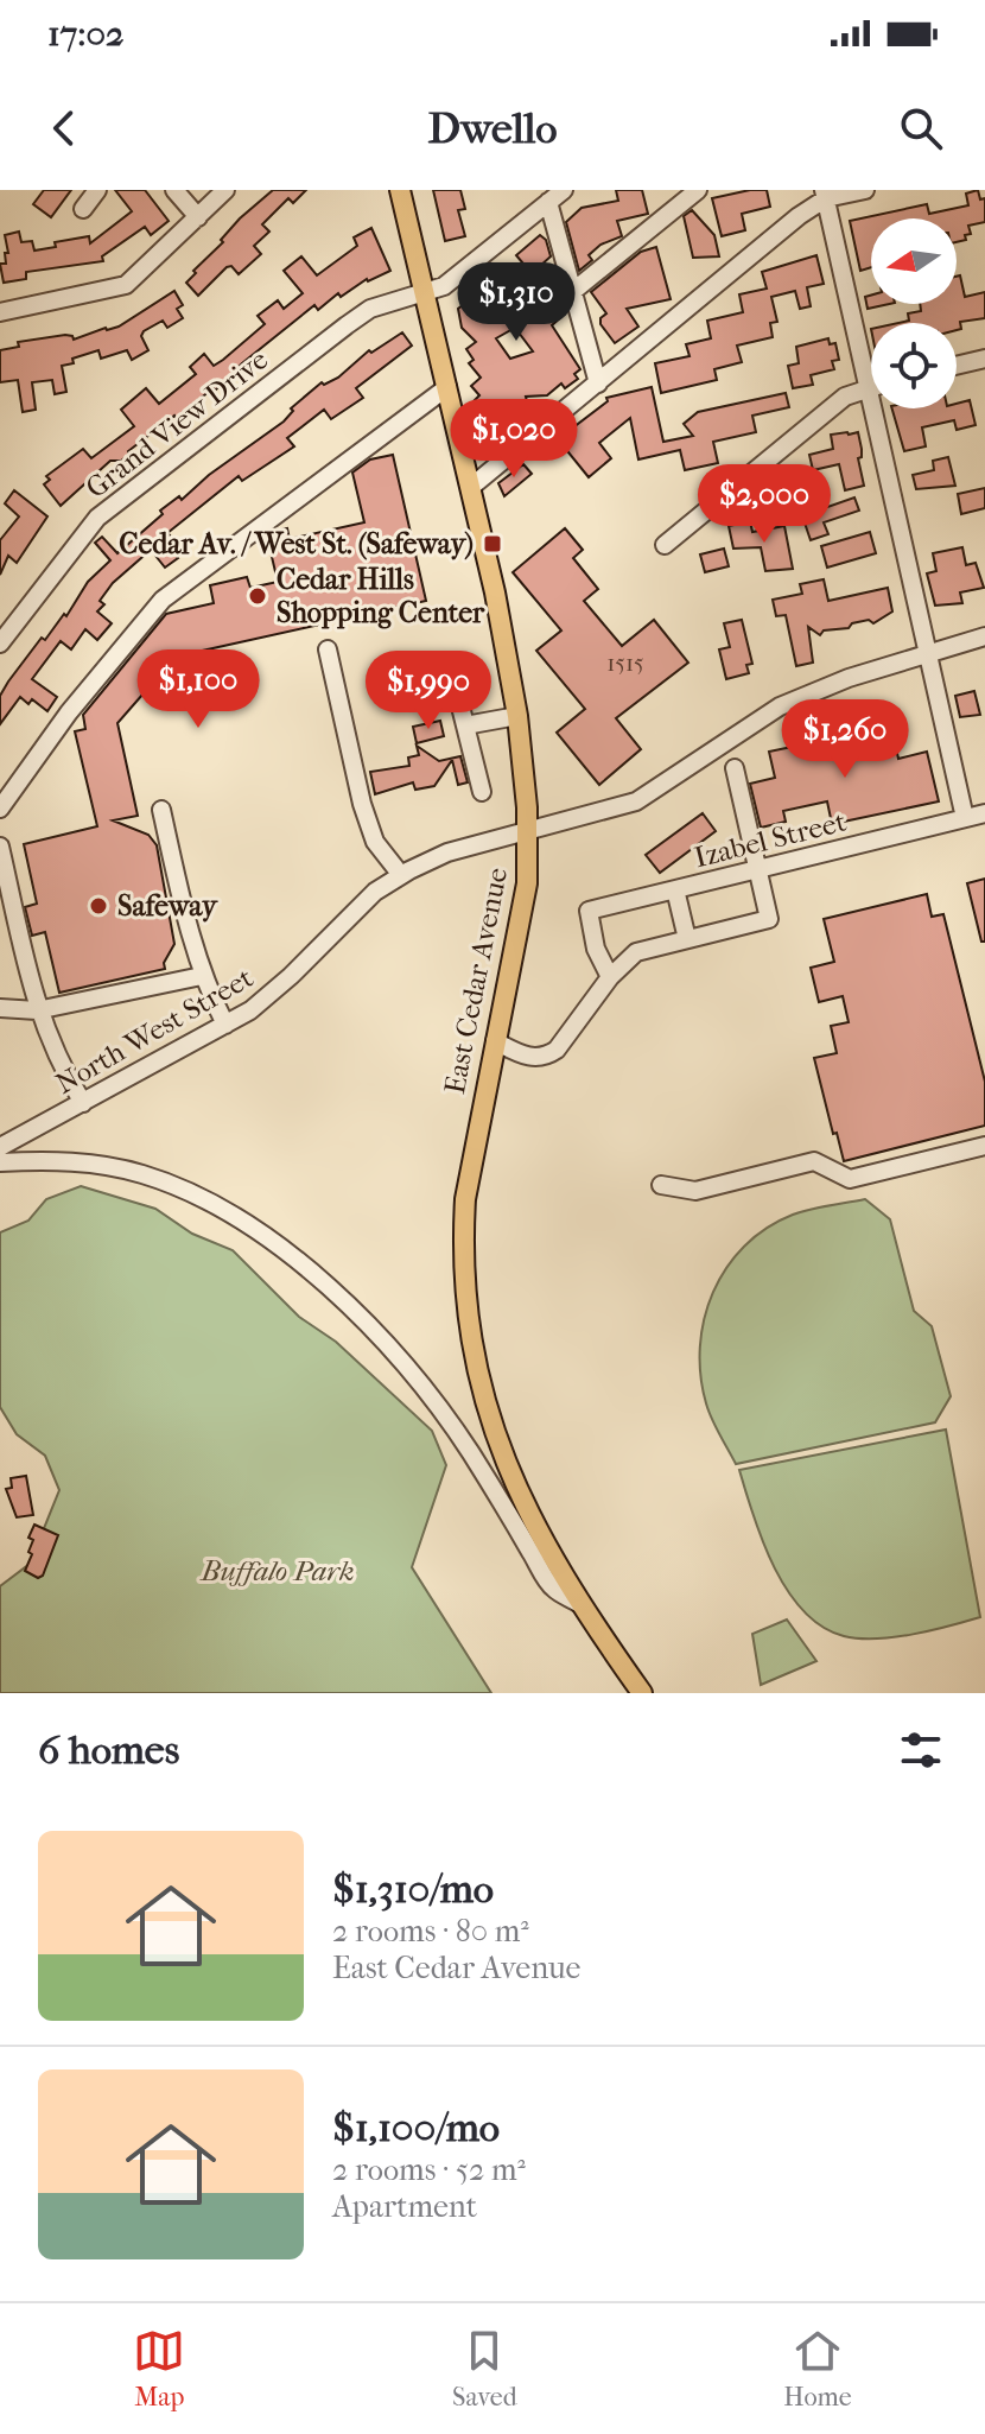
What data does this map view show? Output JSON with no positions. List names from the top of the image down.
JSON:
{
  "streets": {
    "main road": ["East Cedar Avenue"],
    "street": ["Grand View Drive", "Izabel Street", "North West Street"]
  },
  "crossings": [
    ["Grand View Drive", "East Cedar Avenue"],
    ["East Cedar Avenue", "North West Street"]
  ],
  "parks": ["Buffalo Park"],
  "places": {
    "transit": ["Cedar Av. / West St. (Safeway)"],
    "other": ["Cedar Hills Shopping Center", "Safeway"]
  },
  "house_numbers": ["1515"],
  "north": "left",
  "page": {
    "status": "17:02",
    "header": "Dwello",
    "price": [
      "$1,310",
      "$1,020",
      "$2,000",
      "$1,100",
      "$1,990",
      "$1,260"
    ],
    "heading": "6 homes",
    "list": [
      {
        "name": "$1,310/mo",
        "note": "2 rooms · 80 m² · East Cedar Avenue"
      },
      {
        "name": "$1,100/mo",
        "note": "2 rooms · 52 m² · Apartment"
      }
    ],
    "tabs": ["Map", "Saved", "Home"]
  }
}
